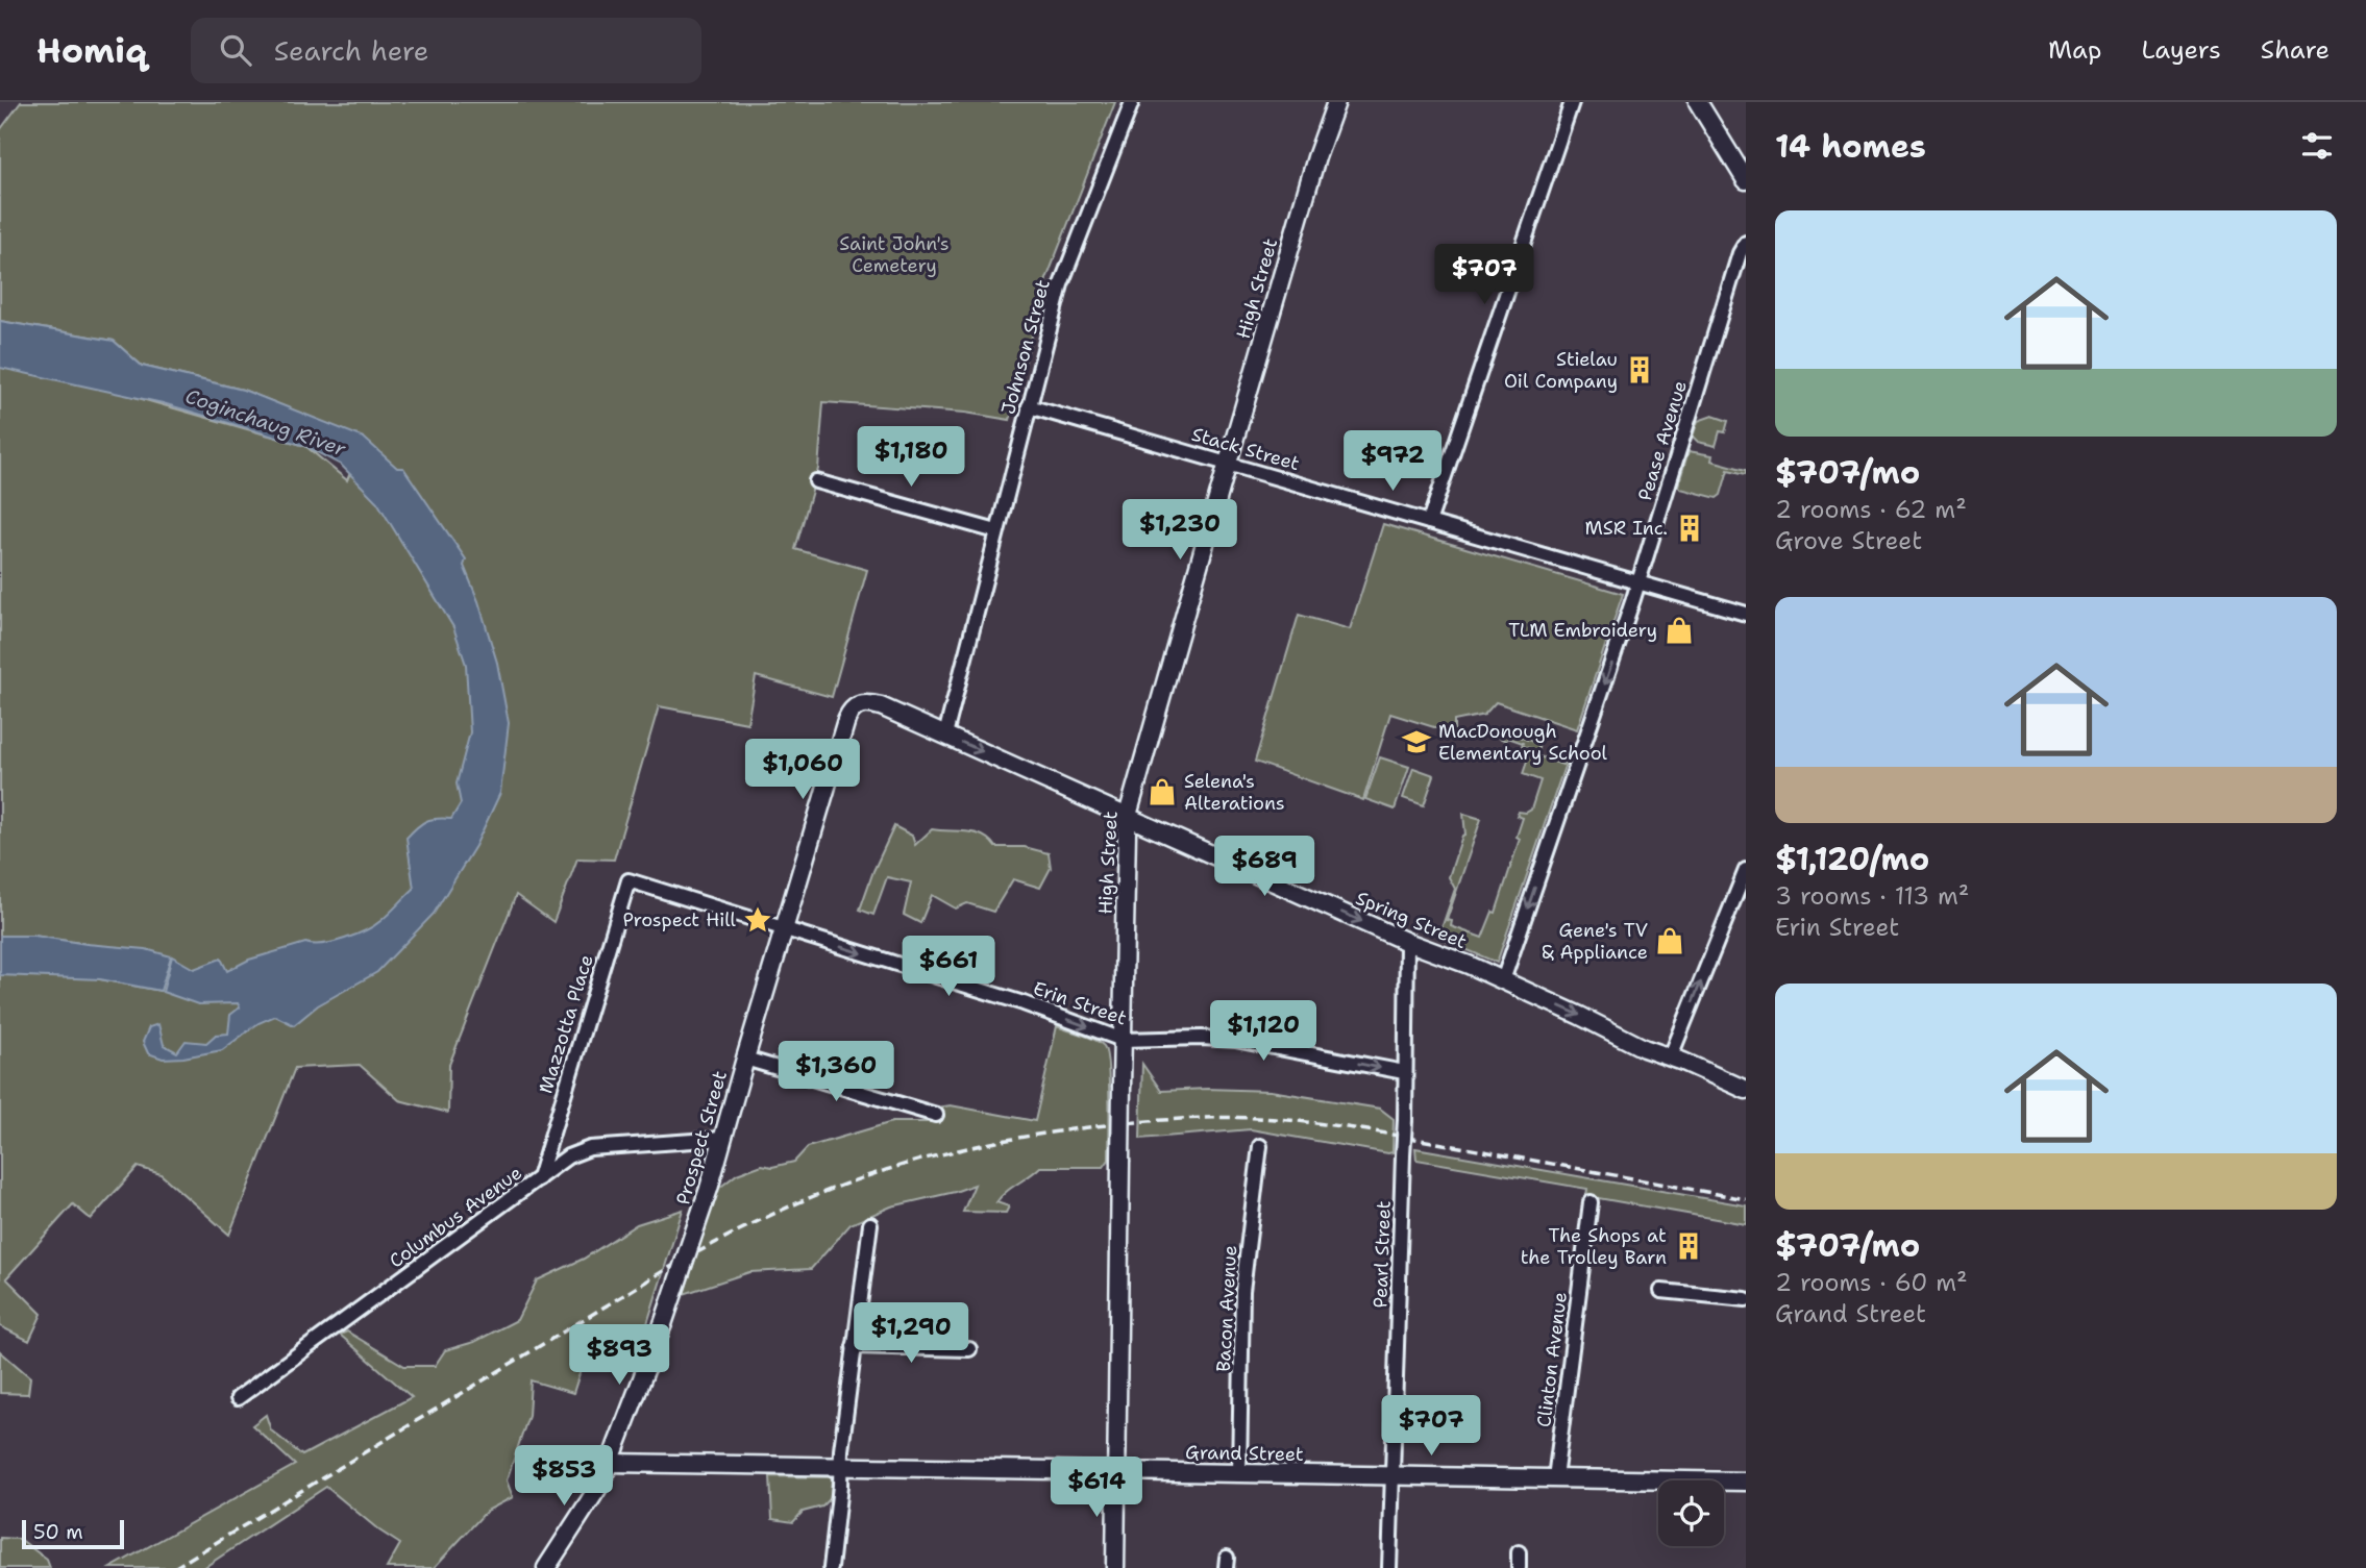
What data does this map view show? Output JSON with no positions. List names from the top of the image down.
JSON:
{
  "streets": {
    "street": [
      "High Street",
      "Johnson Street",
      "Pease Avenue",
      "Stack Street",
      "Spring Street",
      "Erin Street",
      "Mazzotta Place",
      "Prospect Street",
      "Columbus Avenue",
      "Pearl Street",
      "Bacon Avenue",
      "Clinton Avenue",
      "Grand Street"
    ]
  },
  "crossings": [
    ["High Street", "Stack Street"],
    ["High Street", "Spring Street"],
    ["High Street", "Erin Street"],
    ["High Street", "Grand Street"],
    ["Johnson Street", "Stack Street"],
    ["Johnson Street", "Spring Street"],
    ["Pease Avenue", "Stack Street"],
    ["Pease Avenue", "Spring Street"],
    ["Spring Street", "Prospect Street"],
    ["Spring Street", "Pearl Street"],
    ["Erin Street", "Mazzotta Place"],
    ["Erin Street", "Prospect Street"],
    ["Erin Street", "Pearl Street"],
    ["Mazzotta Place", "Columbus Avenue"],
    ["Prospect Street", "Columbus Avenue"],
    ["Prospect Street", "Grand Street"],
    ["Pearl Street", "Grand Street"],
    ["Bacon Avenue", "Grand Street"],
    ["Clinton Avenue", "Grand Street"]
  ],
  "one_way": ["Pease Avenue", "Spring Street", "Erin Street"],
  "water": ["Coginchaug River"],
  "parks": ["Saint John's Cemetery"],
  "places": {
    "building": ["Stielau Oil Company", "MSR Inc.", "The Shops at the Trolley Barn"],
    "shop": ["TLM Embroidery", "Selena's Alterations", "Gene's TV & Appliance"],
    "school or university": ["MacDonough Elementary School"],
    "place": ["Prospect Hill"]
  },
  "scale_bar": "50 m",
  "page": {
    "header": "Homiq",
    "search": "Search here",
    "nav": ["Map", "Layers", "Share"],
    "heading": "14 homes",
    "list": [
      {
        "name": "$707/mo",
        "note": "2 rooms · 62 m² · Grove Street"
      },
      {
        "name": "$1,120/mo",
        "note": "3 rooms · 113 m² · Erin Street"
      },
      {
        "name": "$707/mo",
        "note": "2 rooms · 60 m² · Grand Street"
      }
    ],
    "price": [
      "$707",
      "$1,180",
      "$972",
      "$1,230",
      "$1,060",
      "$689",
      "$661",
      "$1,120",
      "$1,360",
      "$1,290",
      "$893",
      "$707",
      "$853",
      "$614"
    ],
    "scale": "50 m"
  }
}
